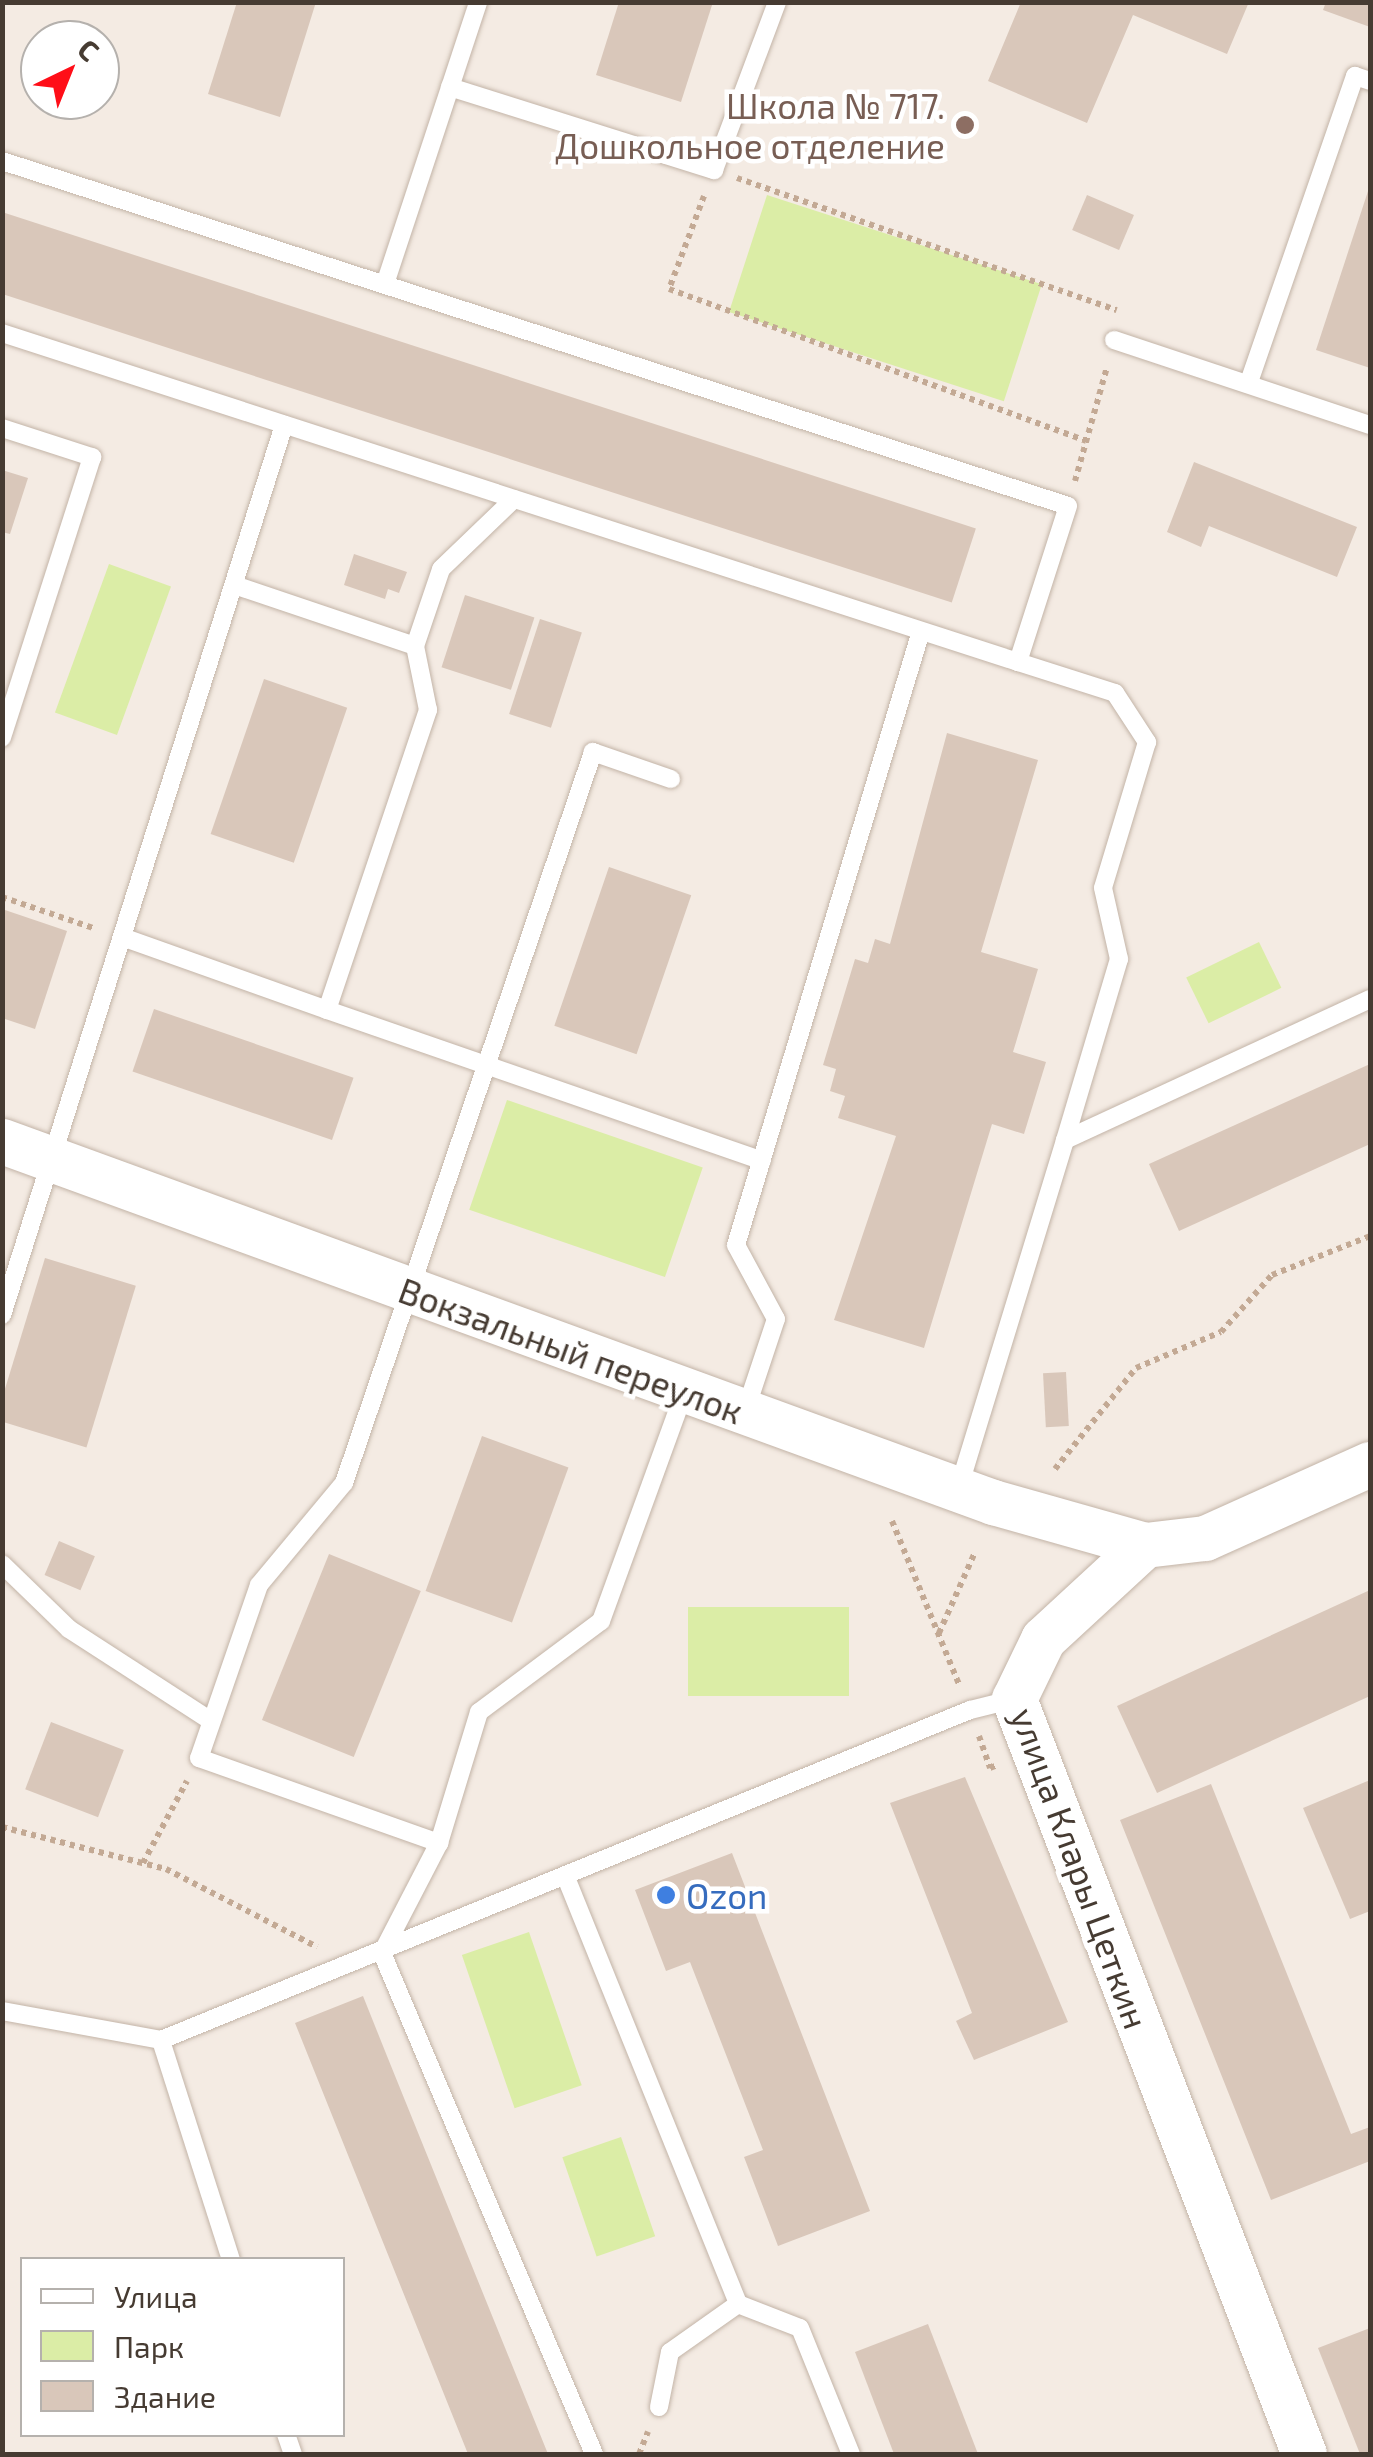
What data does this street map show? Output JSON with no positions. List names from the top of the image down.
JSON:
{
  "streets": {
    "street": ["Вокзальный переулок", "улица Клары Цеткин"]
  },
  "crossings": [
    ["Вокзальный переулок", "улица Клары Цеткин"]
  ],
  "places": ["Школа № 717. Дошкольное отделение", "Ozon"],
  "legend": ["Улица", "Парк", "Здание"],
  "north": "top right"
}
